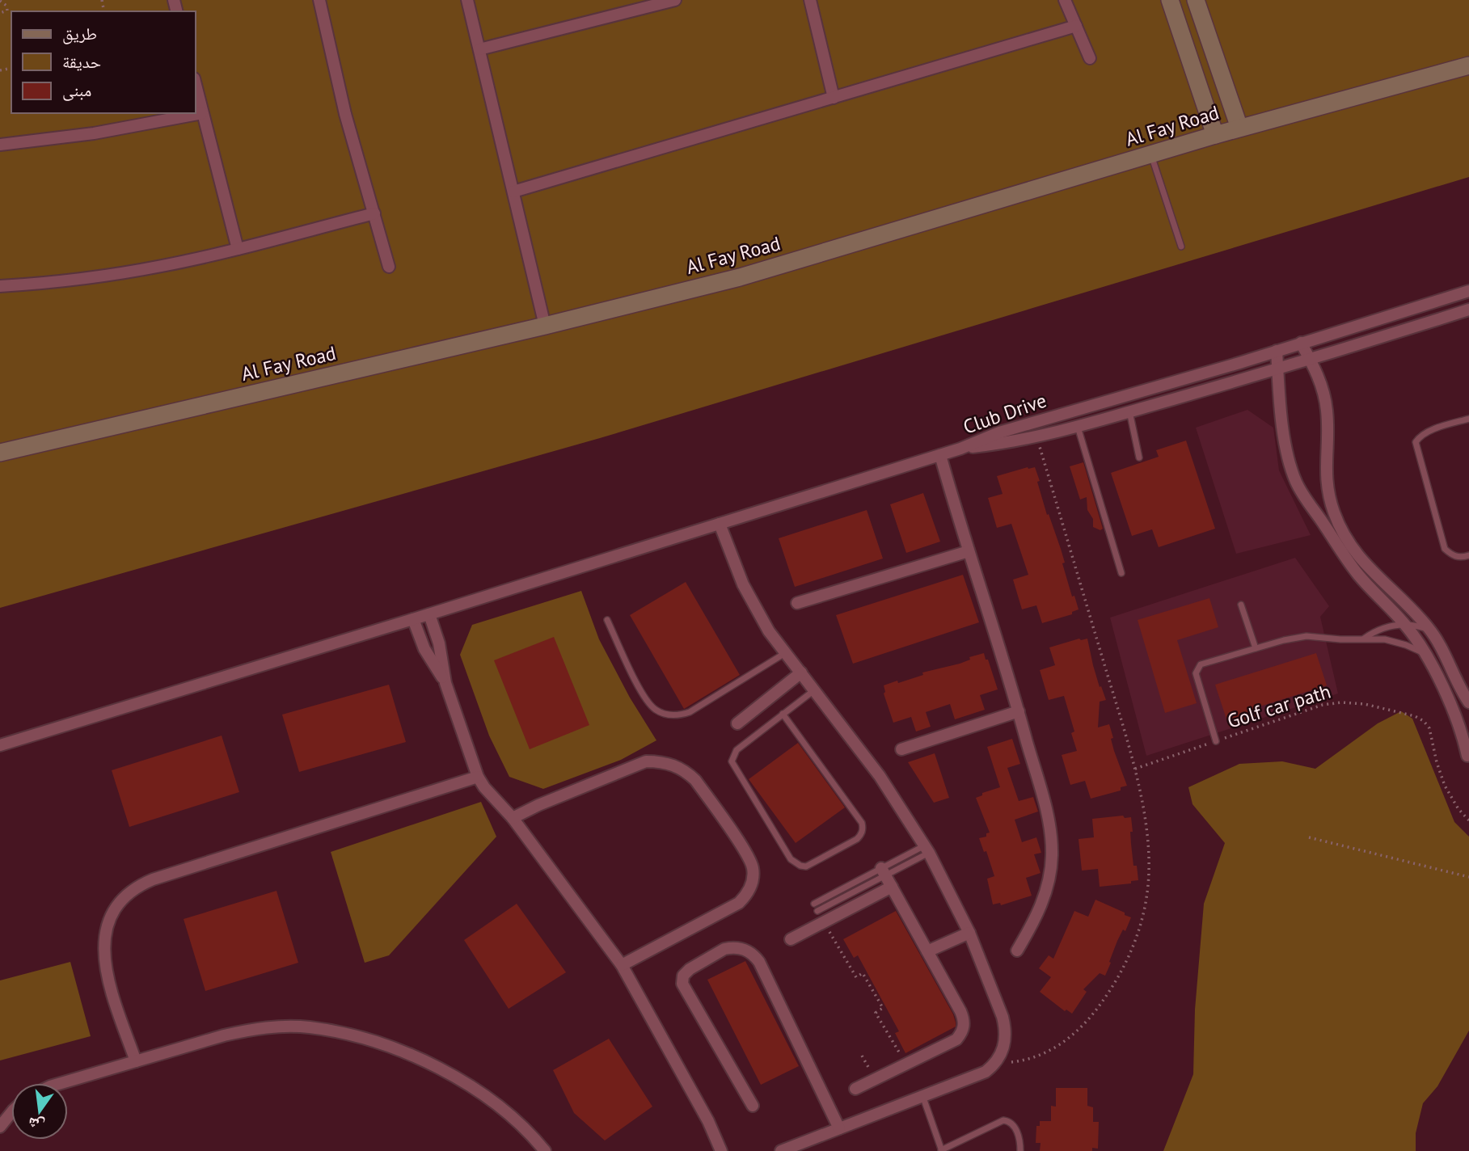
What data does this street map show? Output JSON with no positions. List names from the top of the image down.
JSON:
{
  "streets": {
    "street": ["Al Fay Road", "Club Drive"],
    "path": ["Golf car path"]
  },
  "legend": ["طريق", "حديقة", "مبنى"],
  "north": "bottom"
}
